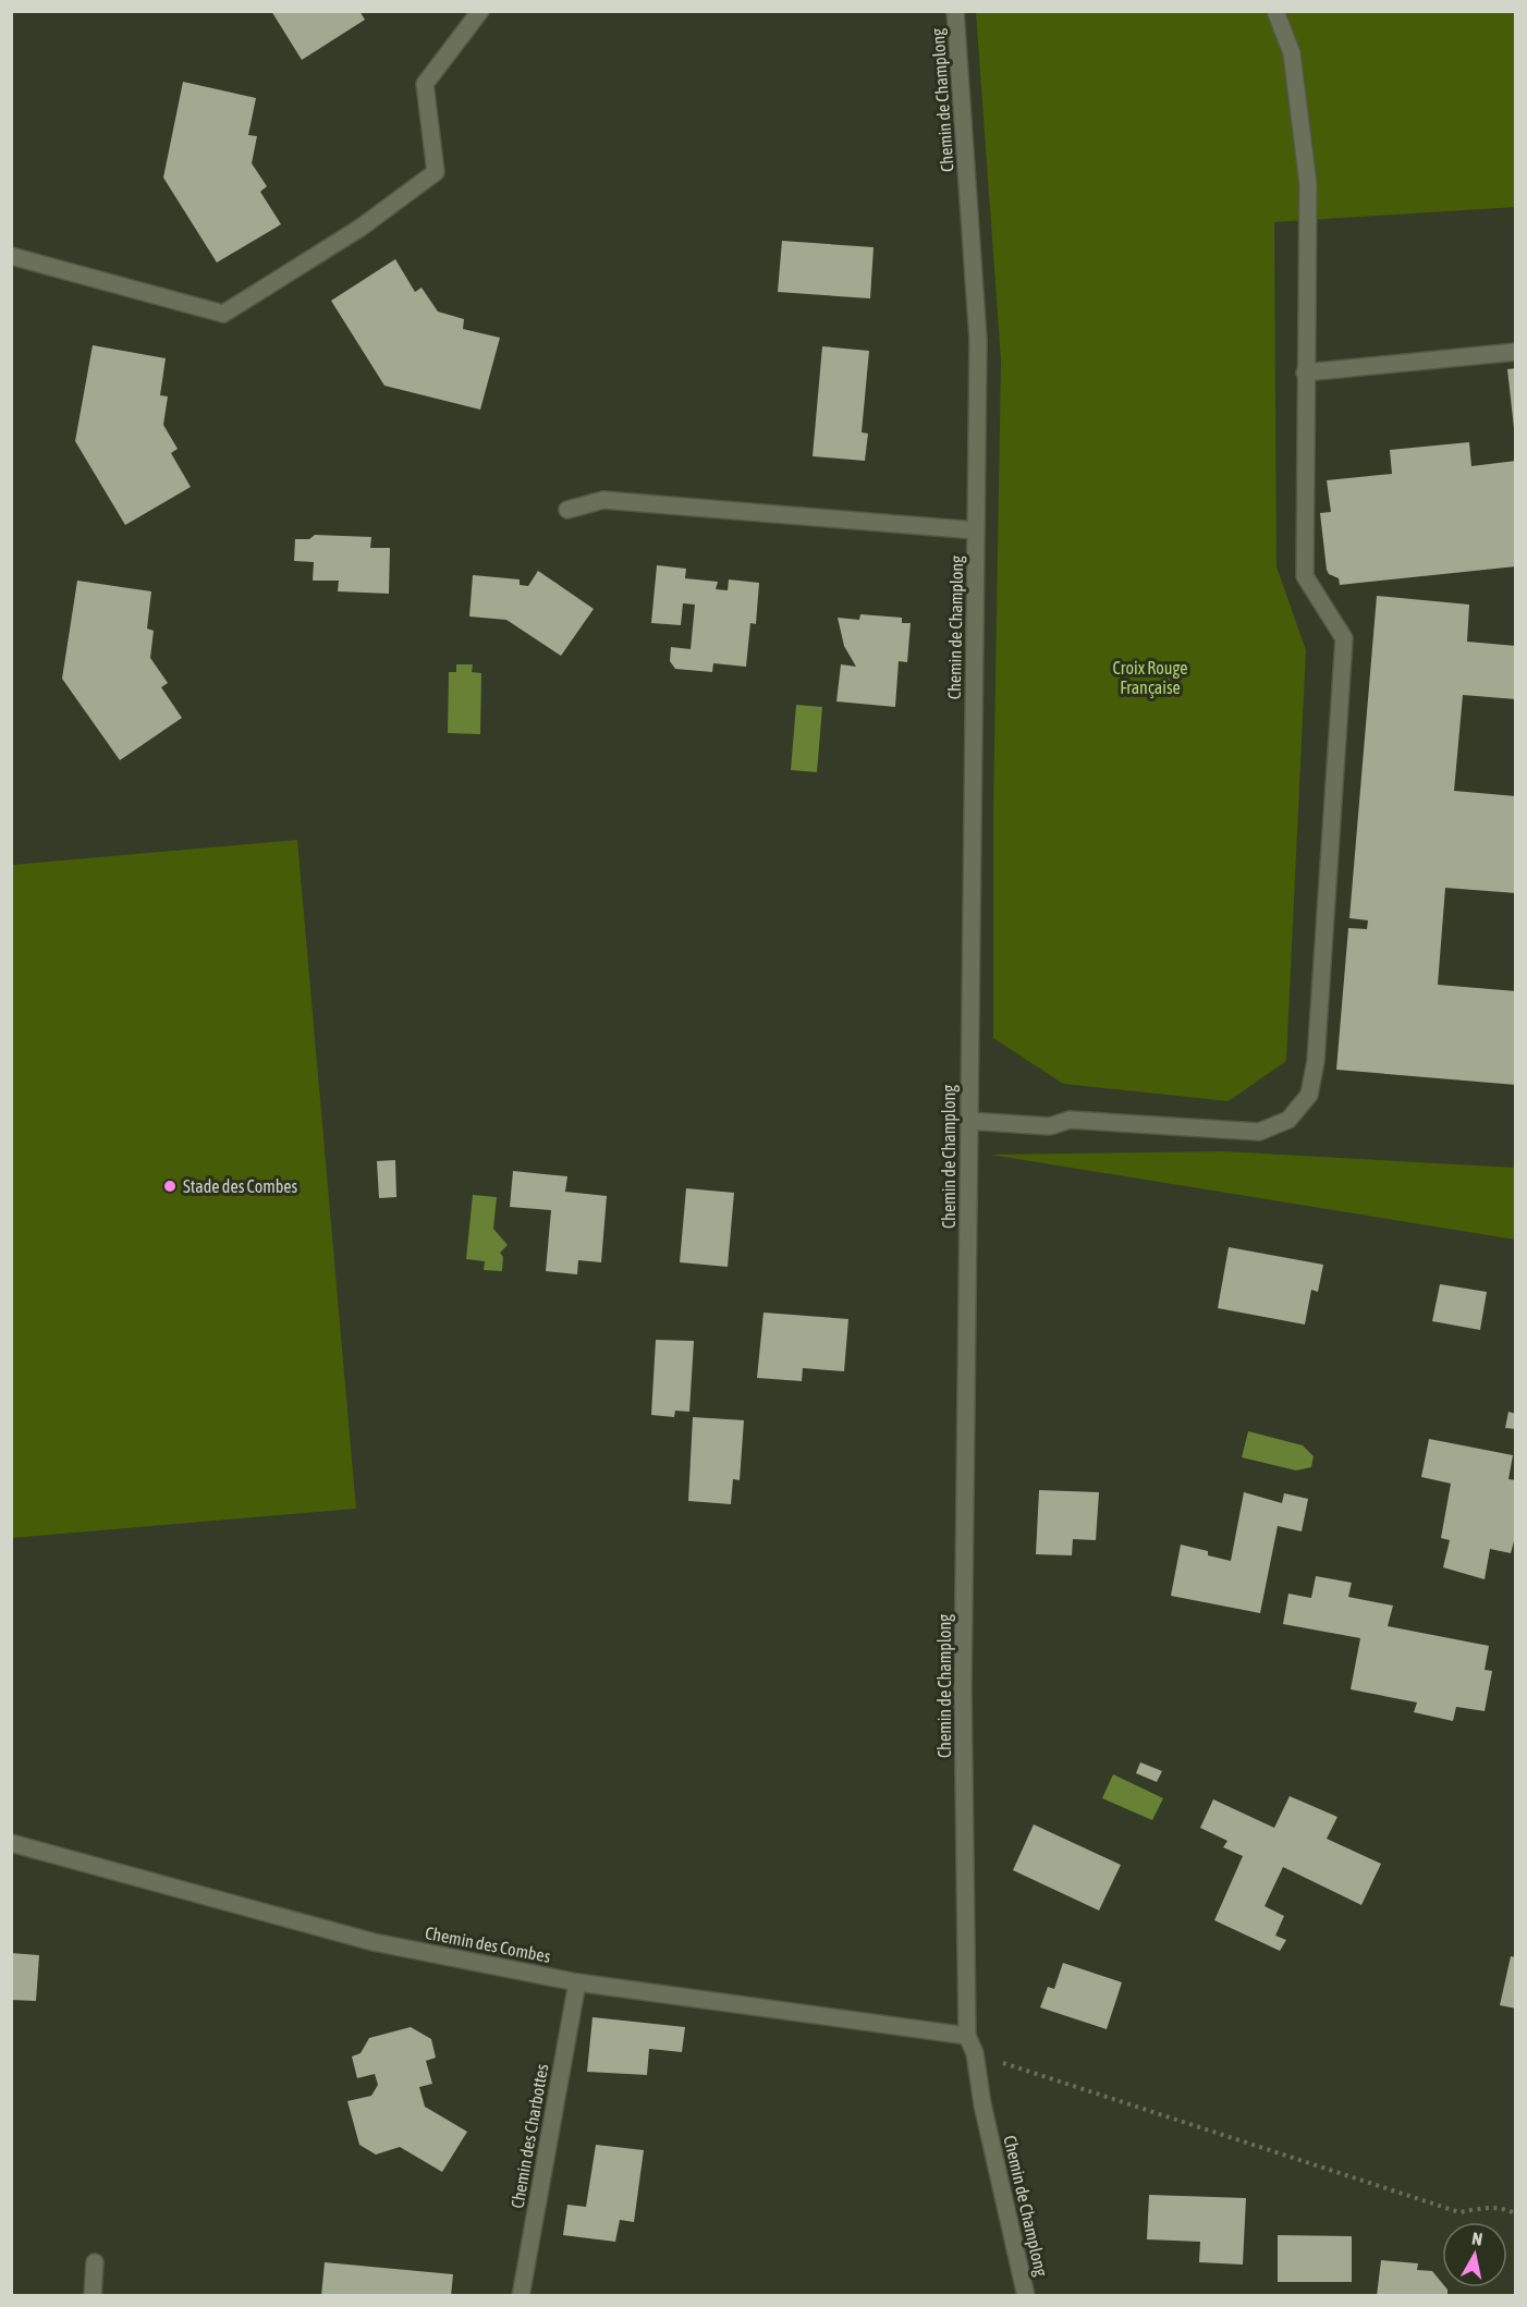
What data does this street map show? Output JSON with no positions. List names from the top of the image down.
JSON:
{
  "streets": {
    "street": ["Chemin de Champlong", "Chemin des Combes", "Chemin des Charbottes"]
  },
  "crossings": [
    ["Chemin de Champlong", "Chemin des Combes"],
    ["Chemin des Combes", "Chemin des Charbottes"]
  ],
  "parks": ["Croix Rouge Française"],
  "places": ["Stade des Combes"],
  "north": "top"
}
